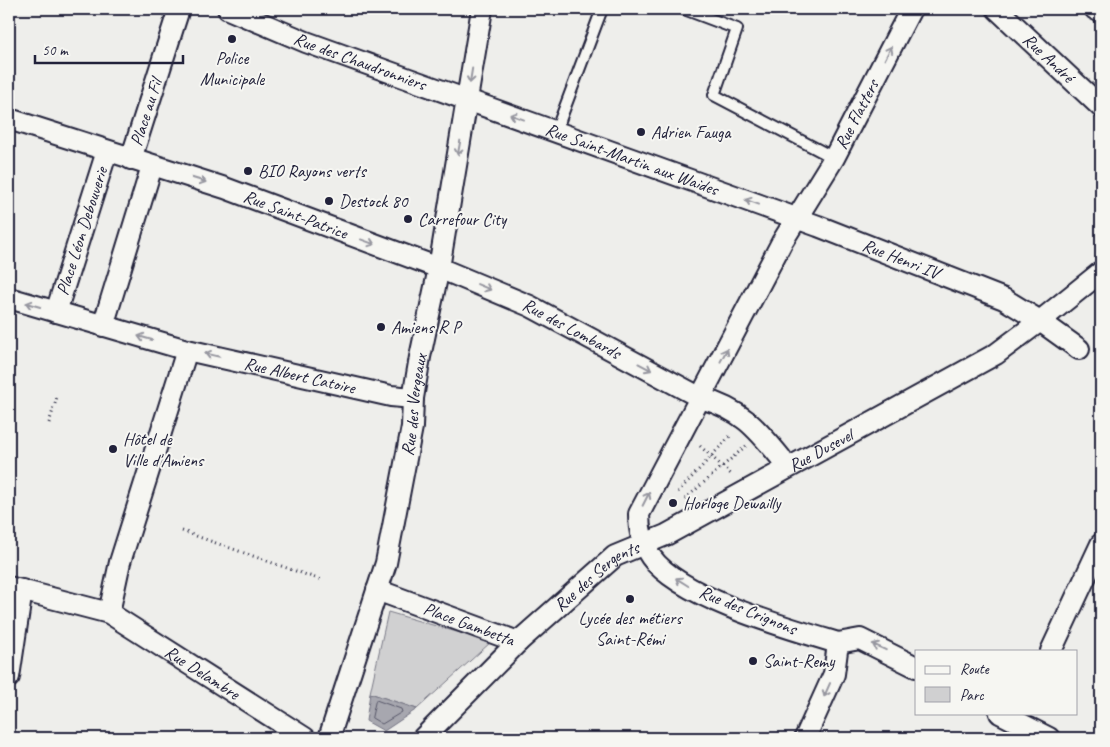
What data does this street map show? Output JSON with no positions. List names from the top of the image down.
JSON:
{
  "streets": {
    "street": [
      "Rue André",
      "Rue des Chaudronniers",
      "Place au Fil",
      "Rue Flatters",
      "Rue Saint-Martin aux Waides",
      "Rue Saint-Patrice",
      "Place Léon Debouverie",
      "Rue Henri IV",
      "Rue des Lombards",
      "Rue Albert Catoire",
      "Rue des Vergeaux",
      "Rue Dusevel",
      "Rue des Sergents",
      "Rue des Crignons",
      "Place Gambetta",
      "Rue Delambre"
    ]
  },
  "crossings": [
    ["Rue des Chaudronniers", "Rue Saint-Martin aux Waides"],
    ["Rue des Chaudronniers", "Rue des Vergeaux"],
    ["Place au Fil", "Rue Saint-Patrice"],
    ["Rue Flatters", "Rue Saint-Martin aux Waides"],
    ["Rue Flatters", "Rue Henri IV"],
    ["Rue Flatters", "Rue des Sergents"],
    ["Rue Saint-Martin aux Waides", "Rue Henri IV"],
    ["Rue Saint-Martin aux Waides", "Rue des Vergeaux"],
    ["Rue Saint-Martin aux Waides", "Rue des Sergents"],
    ["Rue Saint-Patrice", "Place Léon Debouverie"],
    ["Rue Saint-Patrice", "Rue des Lombards"],
    ["Rue Saint-Patrice", "Rue des Vergeaux"],
    ["Place Léon Debouverie", "Rue Albert Catoire"],
    ["Rue Henri IV", "Rue Dusevel"],
    ["Rue Henri IV", "Rue des Sergents"],
    ["Rue des Lombards", "Rue des Vergeaux"],
    ["Rue des Lombards", "Rue des Sergents"],
    ["Rue Albert Catoire", "Rue des Vergeaux"],
    ["Rue des Vergeaux", "Place Gambetta"],
    ["Rue Dusevel", "Rue des Sergents"],
    ["Rue Dusevel", "Rue des Crignons"],
    ["Rue des Sergents", "Rue des Crignons"],
    ["Rue des Sergents", "Place Gambetta"]
  ],
  "one_way": [
    "Rue Flatters",
    "Rue Saint-Martin aux Waides",
    "Rue Saint-Patrice",
    "Place Léon Debouverie",
    "Rue des Lombards",
    "Rue Albert Catoire",
    "Rue des Vergeaux",
    "Rue des Sergents",
    "Rue des Crignons"
  ],
  "places": [
    "Police Municipale",
    "Adrien Fauga",
    "BIO Rayons verts",
    "Destock 80",
    "Carrefour City",
    "Amiens R P",
    "Hôtel de Ville d'Amiens",
    "Horloge Dewailly",
    "Lycée des métiers Saint-Rémi",
    "Saint-Remy"
  ],
  "legend": ["Route", "Parc"],
  "scale_bar": "50 m"
}
